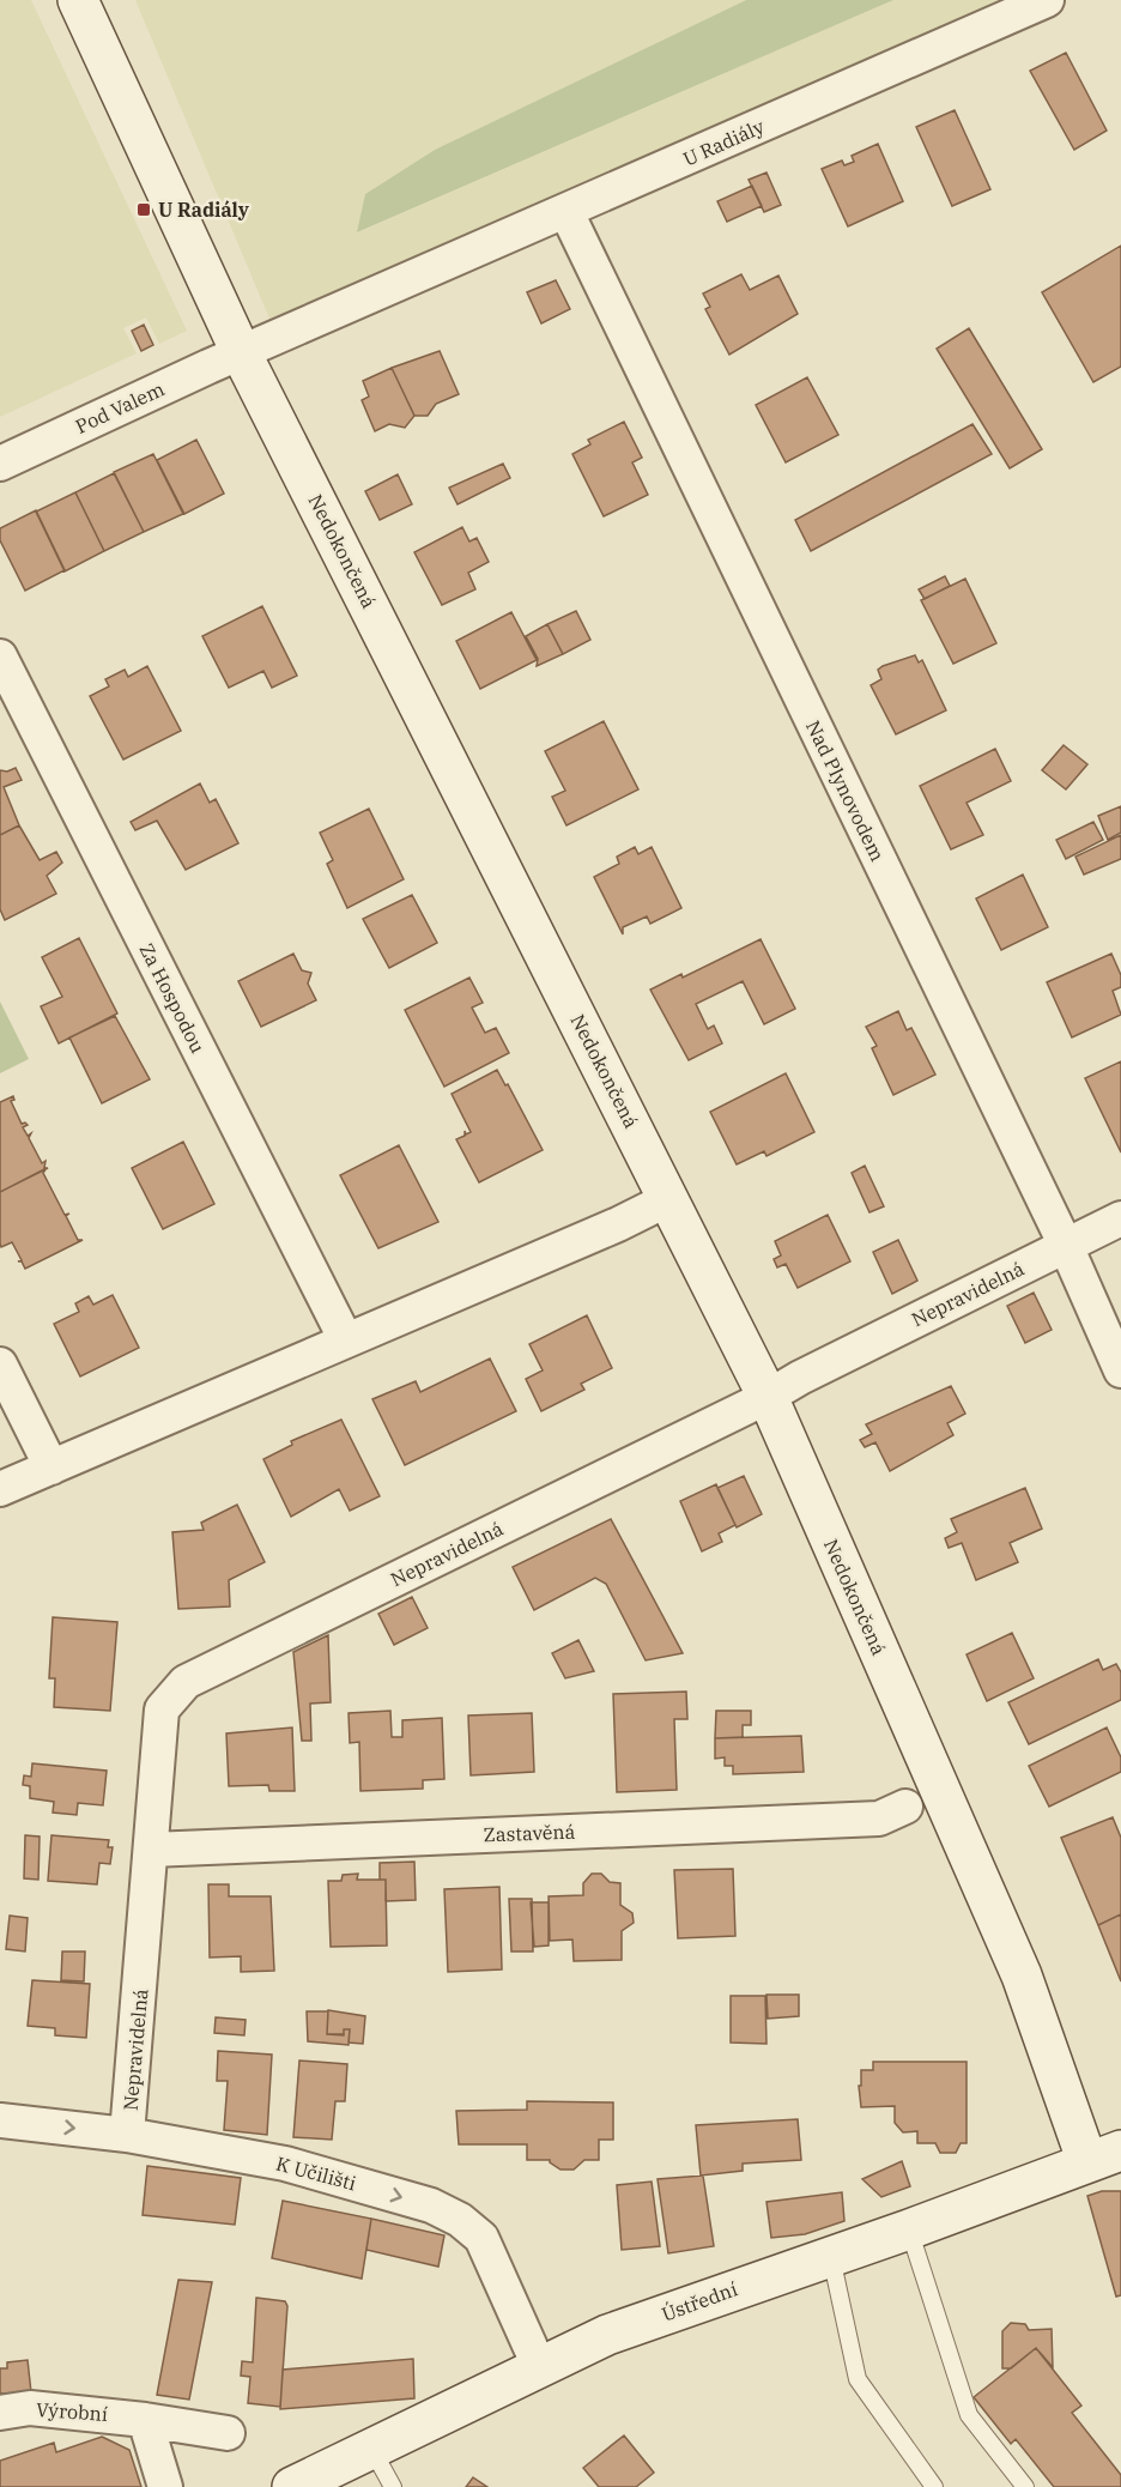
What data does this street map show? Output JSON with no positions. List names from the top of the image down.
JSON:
{
  "streets": {
    "street": [
      "U Radiály",
      "Pod Valem",
      "Nedokončená",
      "Nad Plynovodem",
      "Za Hospodou",
      "Nepravidelná",
      "Zastavěná",
      "K Učilišti",
      "Ústřední",
      "Výrobní"
    ]
  },
  "crossings": [
    ["U Radiály", "Pod Valem"],
    ["U Radiály", "Nedokončená"],
    ["U Radiály", "Nad Plynovodem"],
    ["Pod Valem", "Nedokončená"],
    ["Nedokončená", "Nepravidelná"],
    ["Nedokončená", "Ústřední"],
    ["Nad Plynovodem", "Nepravidelná"],
    ["Nepravidelná", "Zastavěná"],
    ["Nepravidelná", "K Učilišti"],
    ["K Učilišti", "Ústřední"]
  ],
  "one_way": ["K Učilišti"],
  "places": {
    "transit": ["U Radiály"]
  }
}
